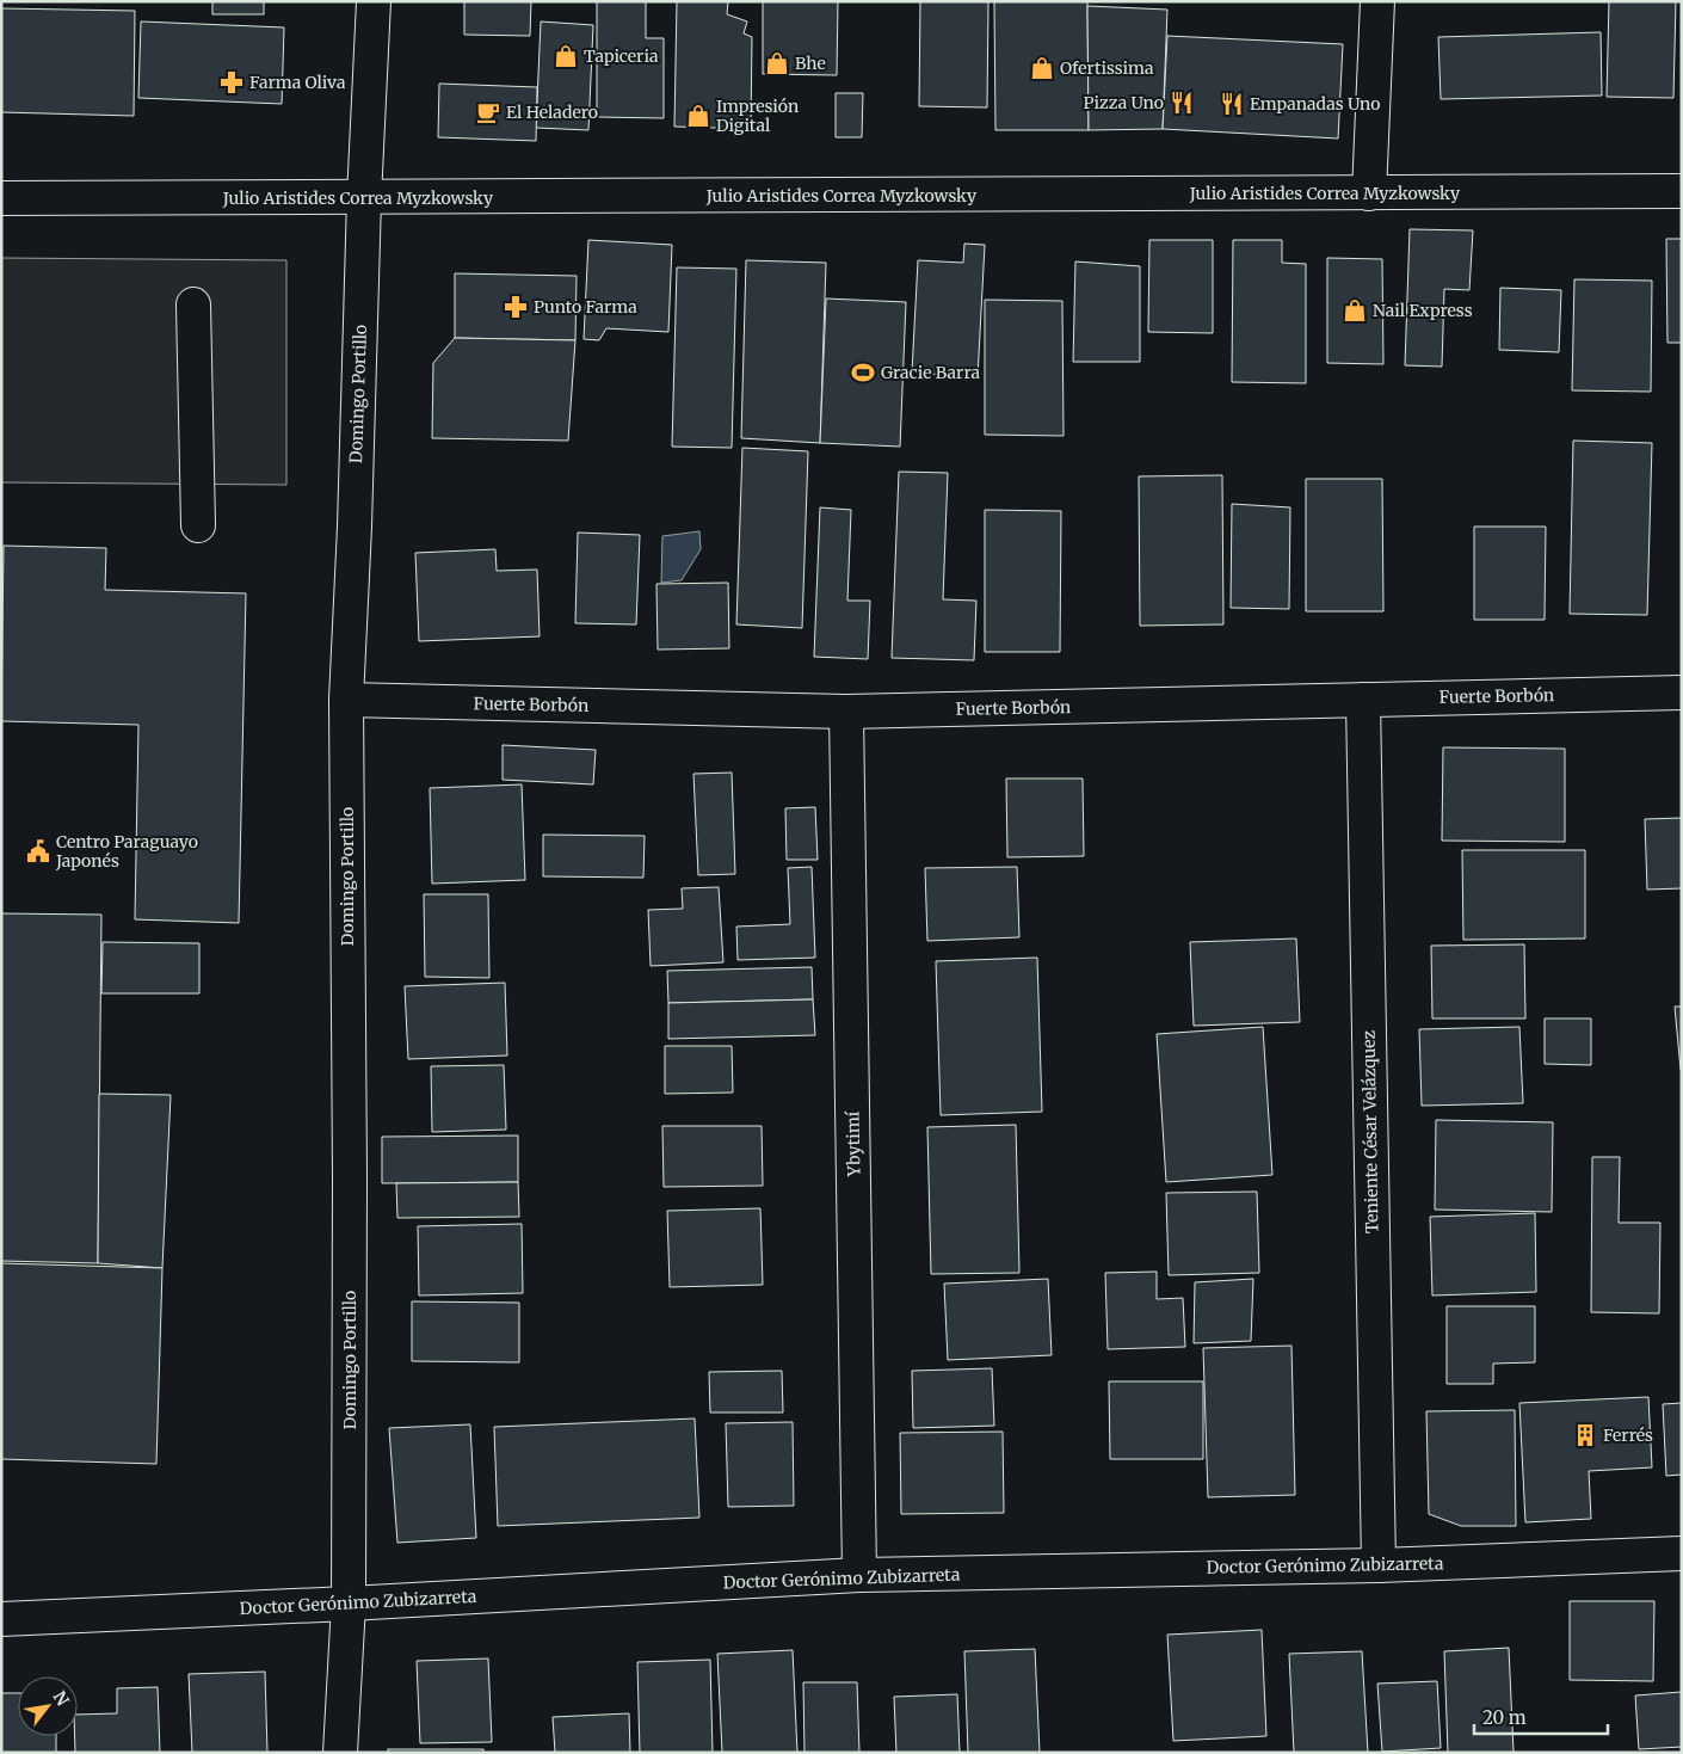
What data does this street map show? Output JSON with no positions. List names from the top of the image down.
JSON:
{
  "streets": {
    "street": [
      "Julio Aristides Correa Myzkowsky",
      "Domingo Portillo",
      "Fuerte Borbón",
      "Teniente César Velázquez",
      "Ybytimí",
      "Doctor Gerónimo Zubizarreta"
    ]
  },
  "crossings": [
    ["Julio Aristides Correa Myzkowsky", "Domingo Portillo"],
    ["Domingo Portillo", "Fuerte Borbón"],
    ["Domingo Portillo", "Doctor Gerónimo Zubizarreta"],
    ["Fuerte Borbón", "Teniente César Velázquez"],
    ["Fuerte Borbón", "Ybytimí"],
    ["Teniente César Velázquez", "Doctor Gerónimo Zubizarreta"],
    ["Ybytimí", "Doctor Gerónimo Zubizarreta"]
  ],
  "places": {
    "shop": [
      "Tapiceria",
      "Bhe",
      "Ofertissima",
      "Impresión Digital",
      "Nail Express"
    ],
    "pharmacy": ["Farma Oliva", "Punto Farma"],
    "restaurant": ["Pizza Uno", "Empanadas Uno"],
    "cafe": ["El Heladero"],
    "sports": ["Gracie Barra"],
    "public building": ["Centro Paraguayo Japonés"],
    "building": ["Ferrés"]
  },
  "scale_bar": "20 m",
  "north": "top right"
}
